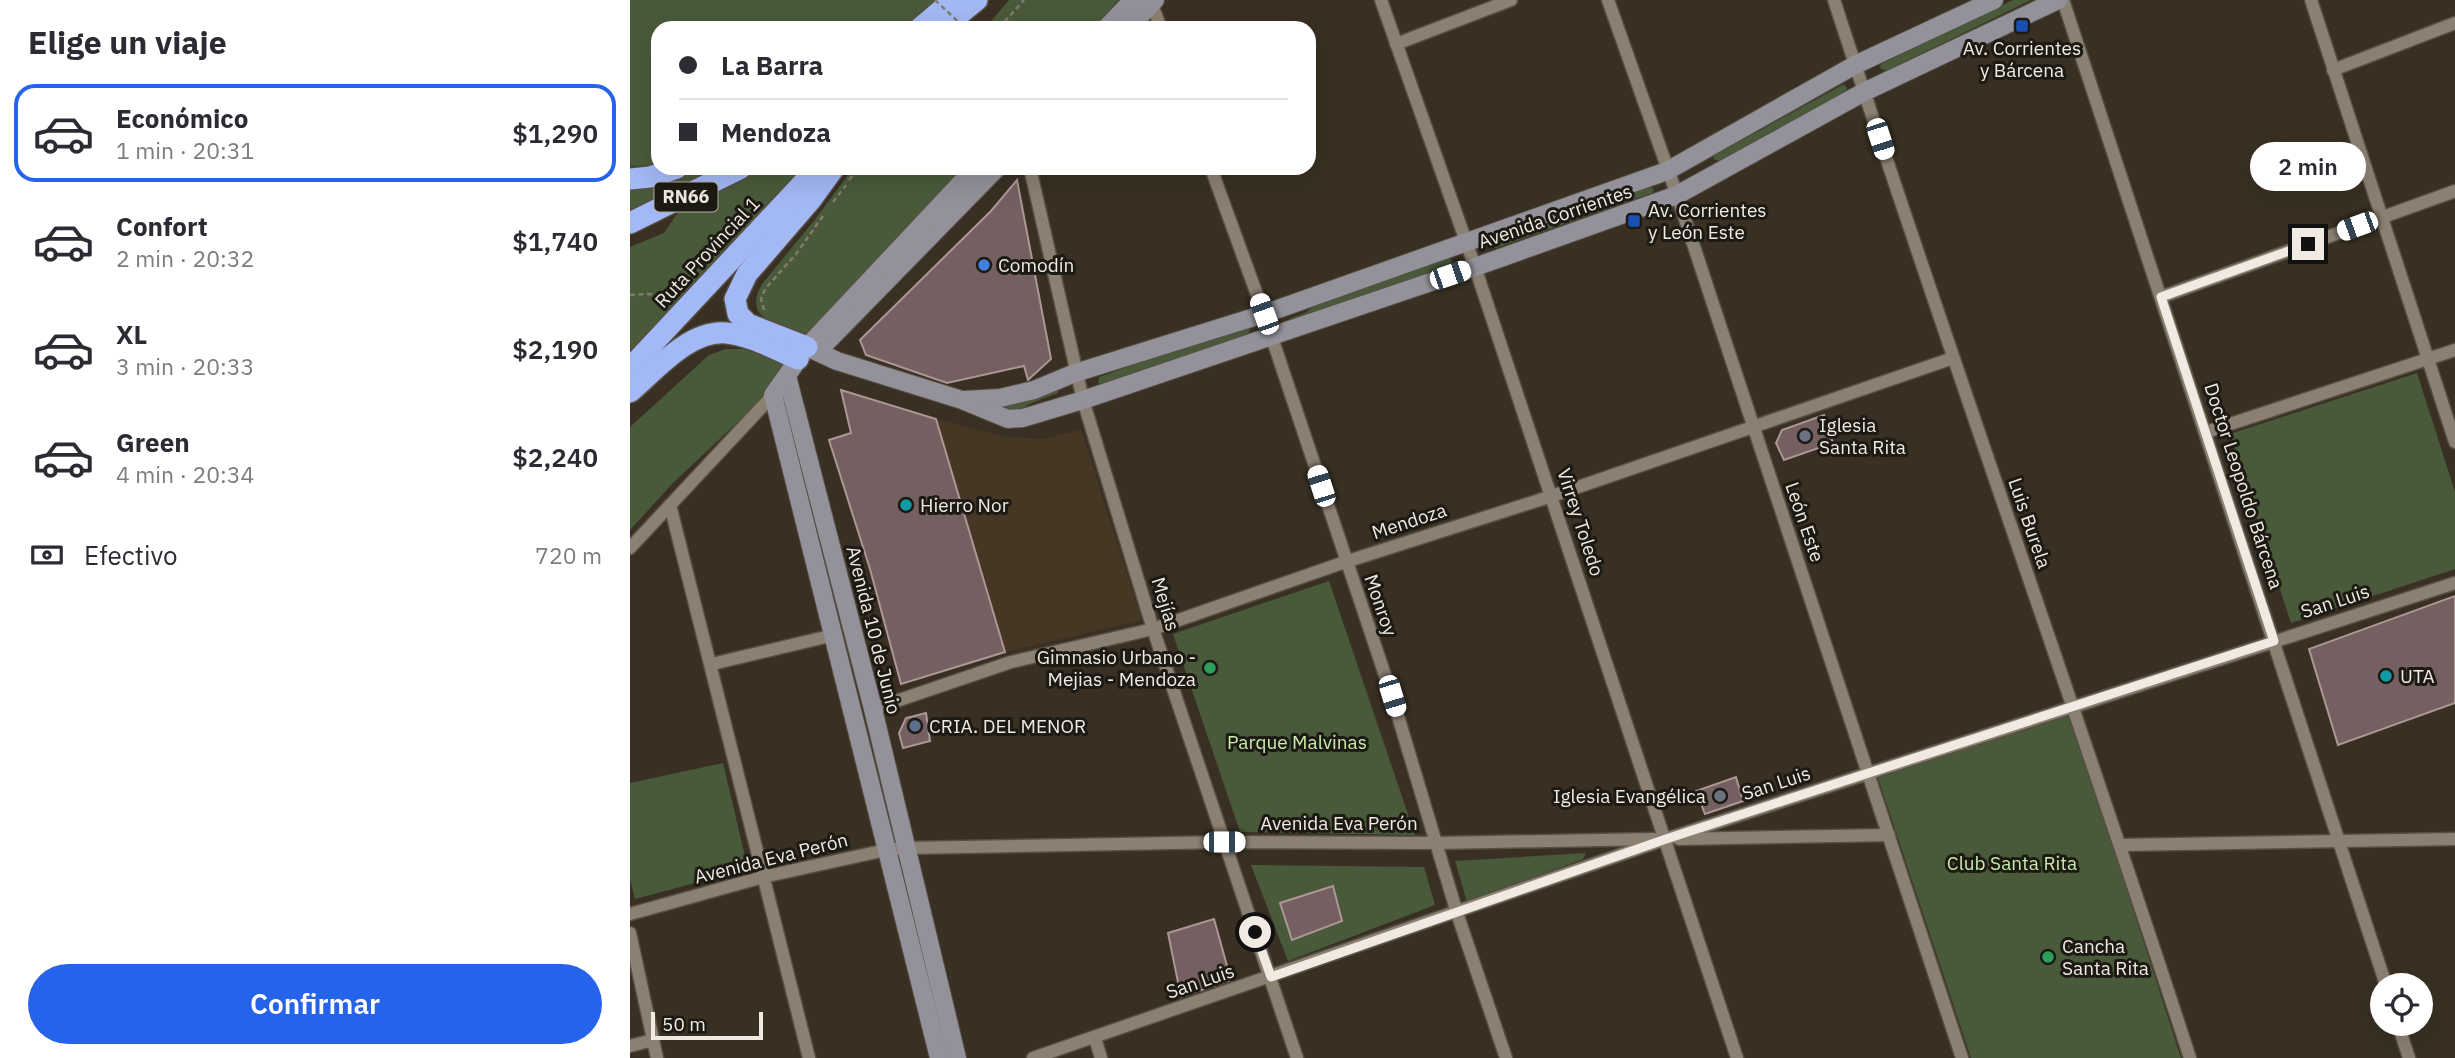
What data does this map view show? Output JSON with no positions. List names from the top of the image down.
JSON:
{
  "streets": {
    "highway": ["RN66", "Ruta Provincial 1"],
    "street": [
      "Avenida Corrientes",
      "Doctor Leopoldo Bárcena",
      "Mendoza",
      "Virrey Toledo",
      "León Este",
      "Luis Burela",
      "San Luis",
      "Mejías",
      "Monroy",
      "Avenida 10 de Junio",
      "Avenida Eva Perón"
    ]
  },
  "crossings": [
    ["Avenida Corrientes", "Doctor Leopoldo Bárcena"],
    ["Avenida Corrientes", "Virrey Toledo"],
    ["Avenida Corrientes", "León Este"],
    ["Avenida Corrientes", "Luis Burela"],
    ["Avenida Corrientes", "Mejías"],
    ["Avenida Corrientes", "Monroy"],
    ["Avenida Corrientes", "Avenida 10 de Junio"],
    ["Doctor Leopoldo Bárcena", "San Luis"],
    ["Mendoza", "Virrey Toledo"],
    ["Mendoza", "León Este"],
    ["Mendoza", "Luis Burela"],
    ["Mendoza", "Mejías"],
    ["Mendoza", "Monroy"],
    ["Mendoza", "Avenida 10 de Junio"],
    ["Virrey Toledo", "San Luis"],
    ["Virrey Toledo", "Avenida Eva Perón"],
    ["León Este", "San Luis"],
    ["León Este", "Avenida Eva Perón"],
    ["Luis Burela", "San Luis"],
    ["San Luis", "Mejías"],
    ["San Luis", "Monroy"],
    ["San Luis", "Avenida Eva Perón"],
    ["Mejías", "Avenida Eva Perón"],
    ["Monroy", "Avenida Eva Perón"],
    ["Avenida 10 de Junio", "Avenida Eva Perón"]
  ],
  "parks": ["Parque Malvinas", "Club Santa Rita"],
  "places": {
    "transit": ["Av. Corrientes y Bárcena", "Av. Corrientes y León Este"],
    "other": [
      "Comodín",
      "Iglesia Santa Rita",
      "Hierro Nor",
      "Gimnasio Urbano - Mejias - Mendoza",
      "UTA",
      "CRIA. DEL MENOR",
      "Iglesia Evangélica",
      "Cancha Santa Rita"
    ]
  },
  "scale_bar": "50 m",
  "page": {
    "heading": "Elige un viaje",
    "banner": ["La Barra", "Mendoza"],
    "list": [
      {
        "name": "Económico",
        "note": "1 min · 20:31",
        "value": "$1,290"
      },
      {
        "name": "Confort",
        "note": "2 min · 20:32",
        "value": "$1,740"
      },
      {
        "name": "XL",
        "note": "3 min · 20:33",
        "value": "$2,190"
      },
      {
        "name": "Green",
        "note": "4 min · 20:34",
        "value": "$2,240"
      }
    ],
    "bubble": "2 min",
    "pay": ["Efectivo", "720 m"],
    "buttons": "Confirmar",
    "scale": "50 m"
  }
}
